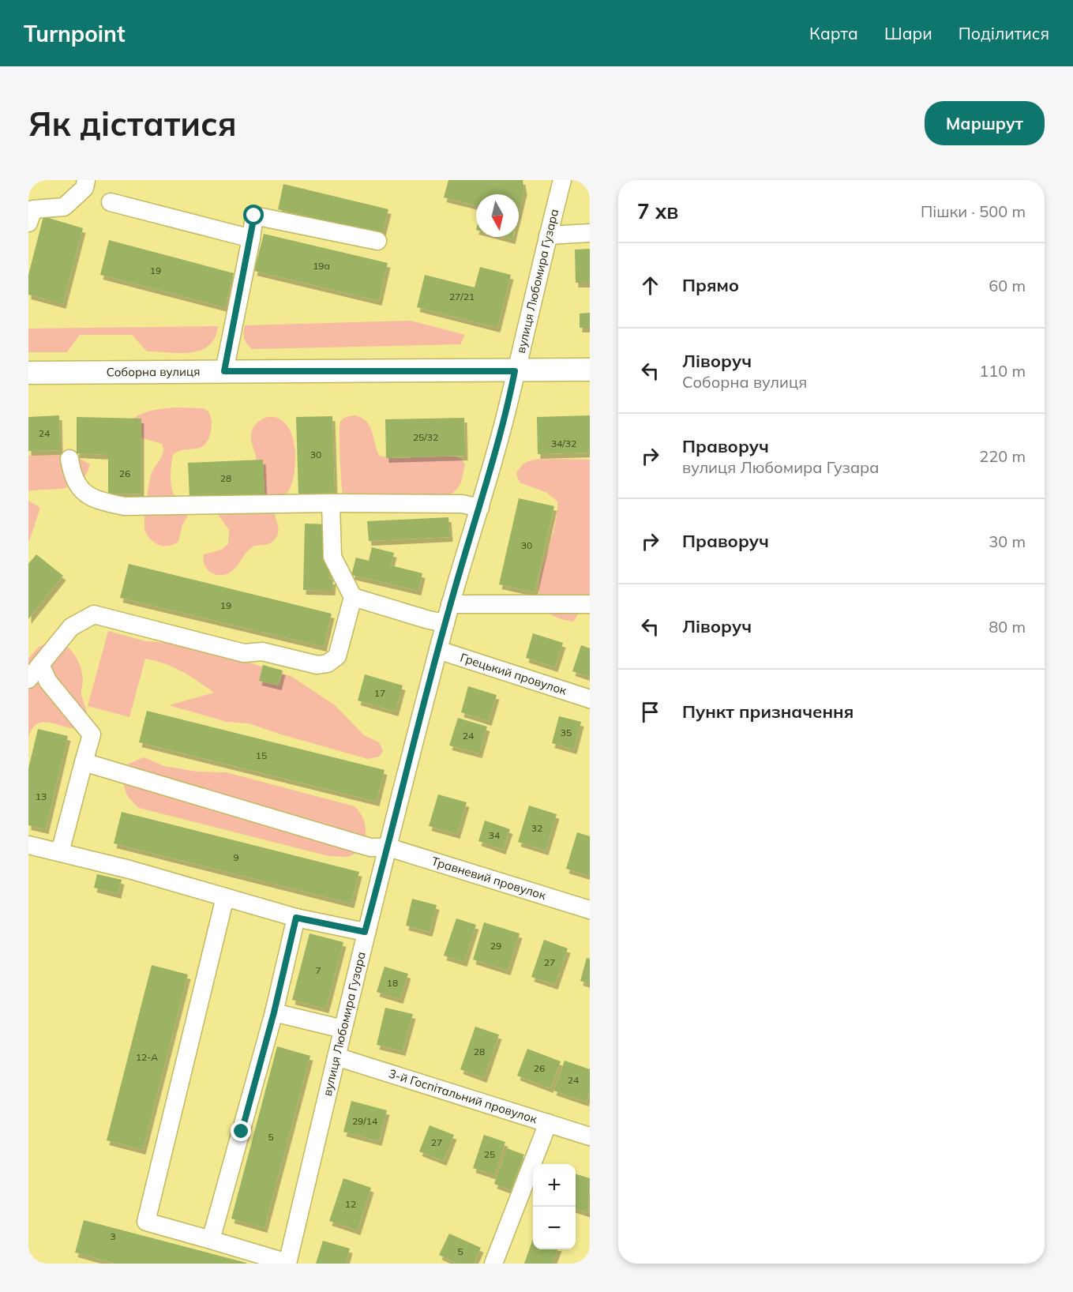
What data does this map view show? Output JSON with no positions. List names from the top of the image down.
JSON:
{
  "streets": {
    "main road": ["Соборна вулиця"],
    "street": [
      "вулиця Любомира Гузара",
      "Грецький провулок",
      "Травневий провулок",
      "3-й Госпітальний провулок"
    ]
  },
  "crossings": [
    ["вулиця Любомира Гузара", "Соборна вулиця"],
    ["вулиця Любомира Гузара", "Грецький провулок"],
    ["вулиця Любомира Гузара", "Травневий провулок"],
    ["вулиця Любомира Гузара", "3-й Госпітальний провулок"]
  ],
  "house_numbers": [
    "19а",
    "19",
    "27/21",
    "24",
    "25/32",
    "34/32",
    "30",
    "26",
    "28",
    "30",
    "19",
    "17",
    "35",
    "24",
    "15",
    "13",
    "32",
    "34",
    "9",
    "29",
    "27",
    "7",
    "18",
    "28",
    "12-А",
    "26",
    "24",
    "29/14",
    "5",
    "27",
    "25",
    "12",
    "3",
    "5"
  ],
  "north": "bottom",
  "page": {
    "header": "Turnpoint",
    "nav": ["Карта", "Шари", "Поділитися"],
    "buttons": "Маршрут",
    "title": "Як дістатися",
    "heading": ["7 хв", "Пішки · 500 m"],
    "list": [
      ["Прямо", "60 m"],
      ["Ліворуч", "Соборна вулиця", "110 m"],
      ["Праворуч", "вулиця Любомира Гузара", "220 m"],
      ["Праворуч", "30 m"],
      ["Ліворуч", "80 m"],
      "Пункт призначення"
    ],
    "map_buttons": ["+", "−"]
  }
}
